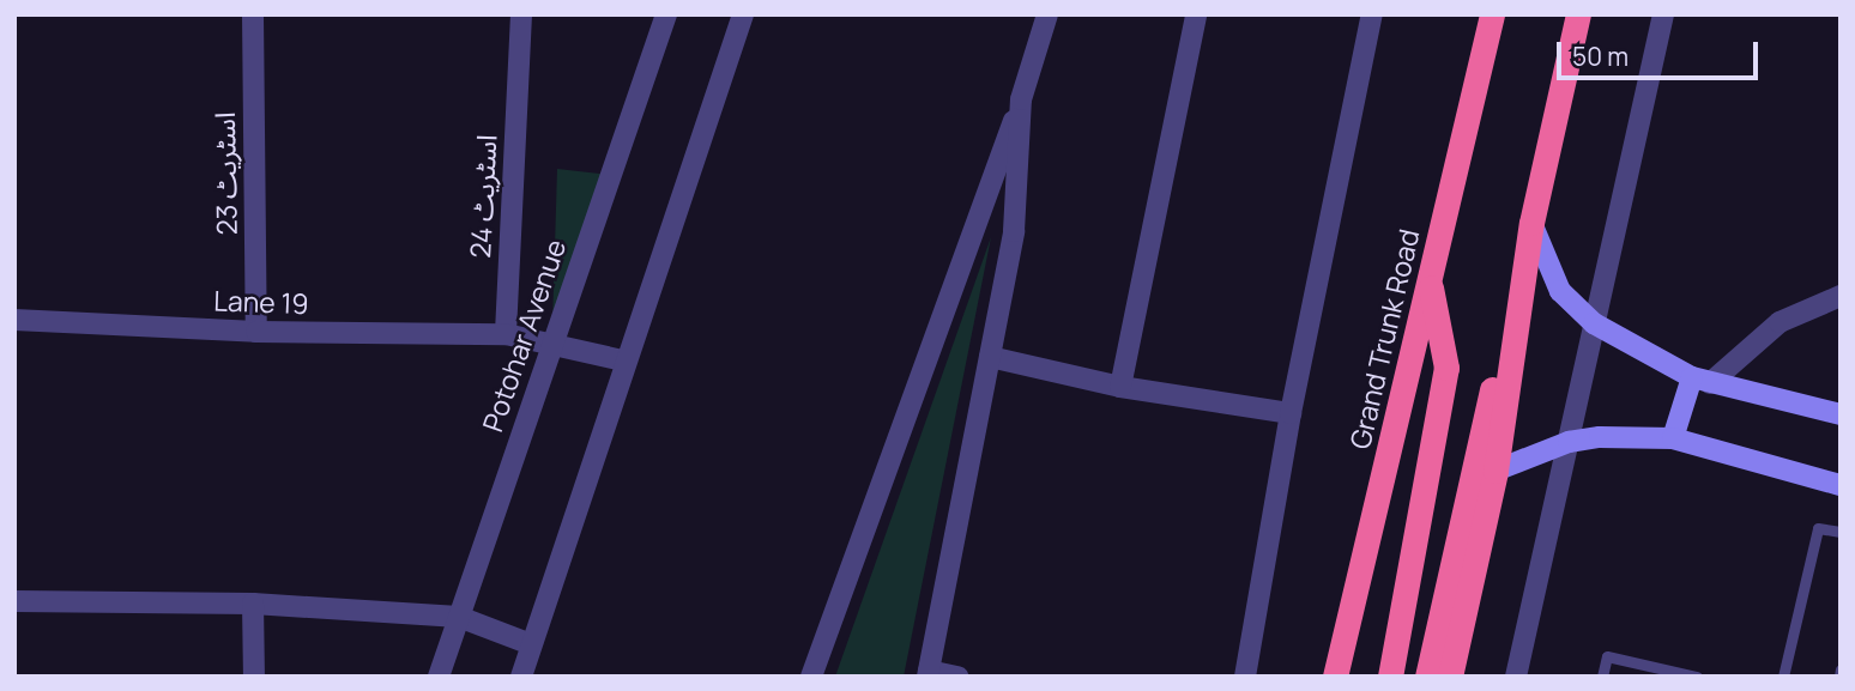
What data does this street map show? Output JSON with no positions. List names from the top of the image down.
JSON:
{
  "streets": {
    "highway": ["Grand Trunk Road"],
    "street": [
      "اسٹریٹ 23",
      "اسٹریٹ 24",
      "Lane 19",
      "Potohar Avenue"
    ]
  },
  "crossings": [
    ["اسٹریٹ 23", "Lane 19"],
    ["اسٹریٹ 24", "Lane 19"]
  ],
  "scale_bar": "50 m"
}
